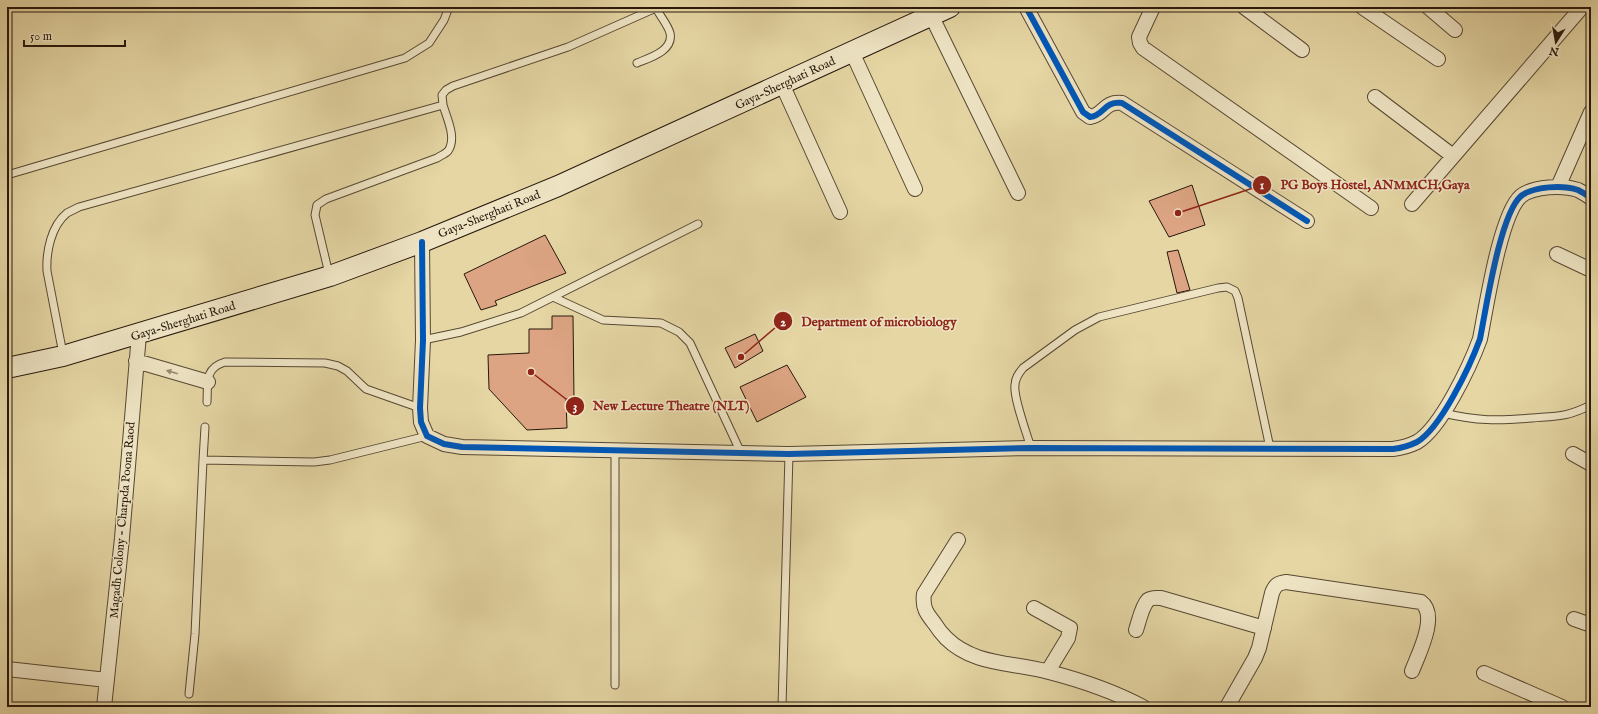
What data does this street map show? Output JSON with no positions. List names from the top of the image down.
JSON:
{
  "streets": {
    "main road": ["Gaya-Sherghati Road"],
    "street": ["Magadh Colony - Charpda Poona Raod"]
  },
  "crossings": [
    ["Gaya-Sherghati Road", "Magadh Colony - Charpda Poona Raod"]
  ],
  "places": ["PG Boys Hostel, ANMMCH,Gaya", "Department of microbiology", "New Lecture Theatre (NLT)"],
  "scale_bar": "50 m",
  "north": "bottom"
}
